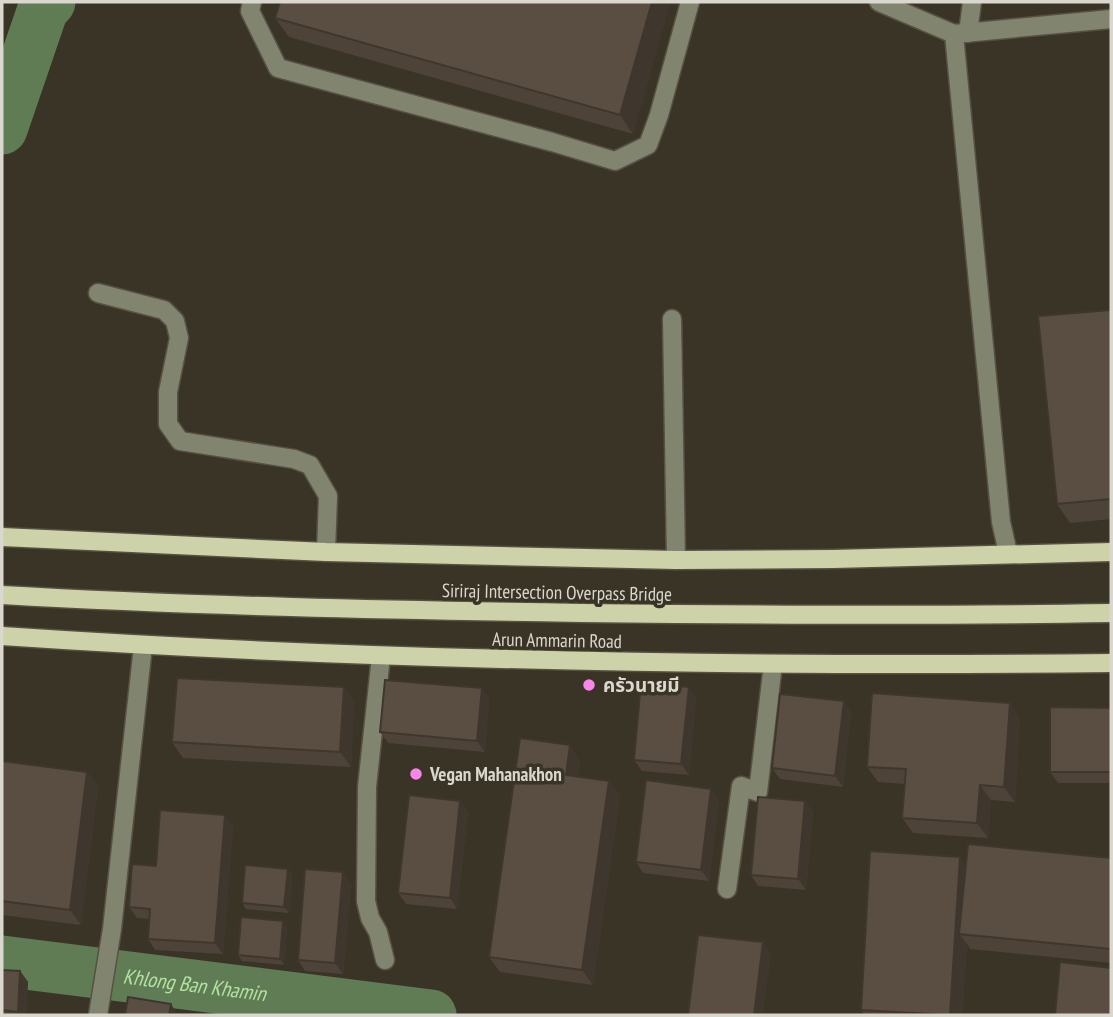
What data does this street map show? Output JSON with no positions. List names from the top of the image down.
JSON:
{
  "streets": {
    "main road": ["Siriraj Intersection Overpass Bridge", "Arun Ammarin Road"]
  },
  "water": ["Khlong Ban Khamin"],
  "places": ["ครัวนายมี", "Vegan Mahanakhon"]
}
